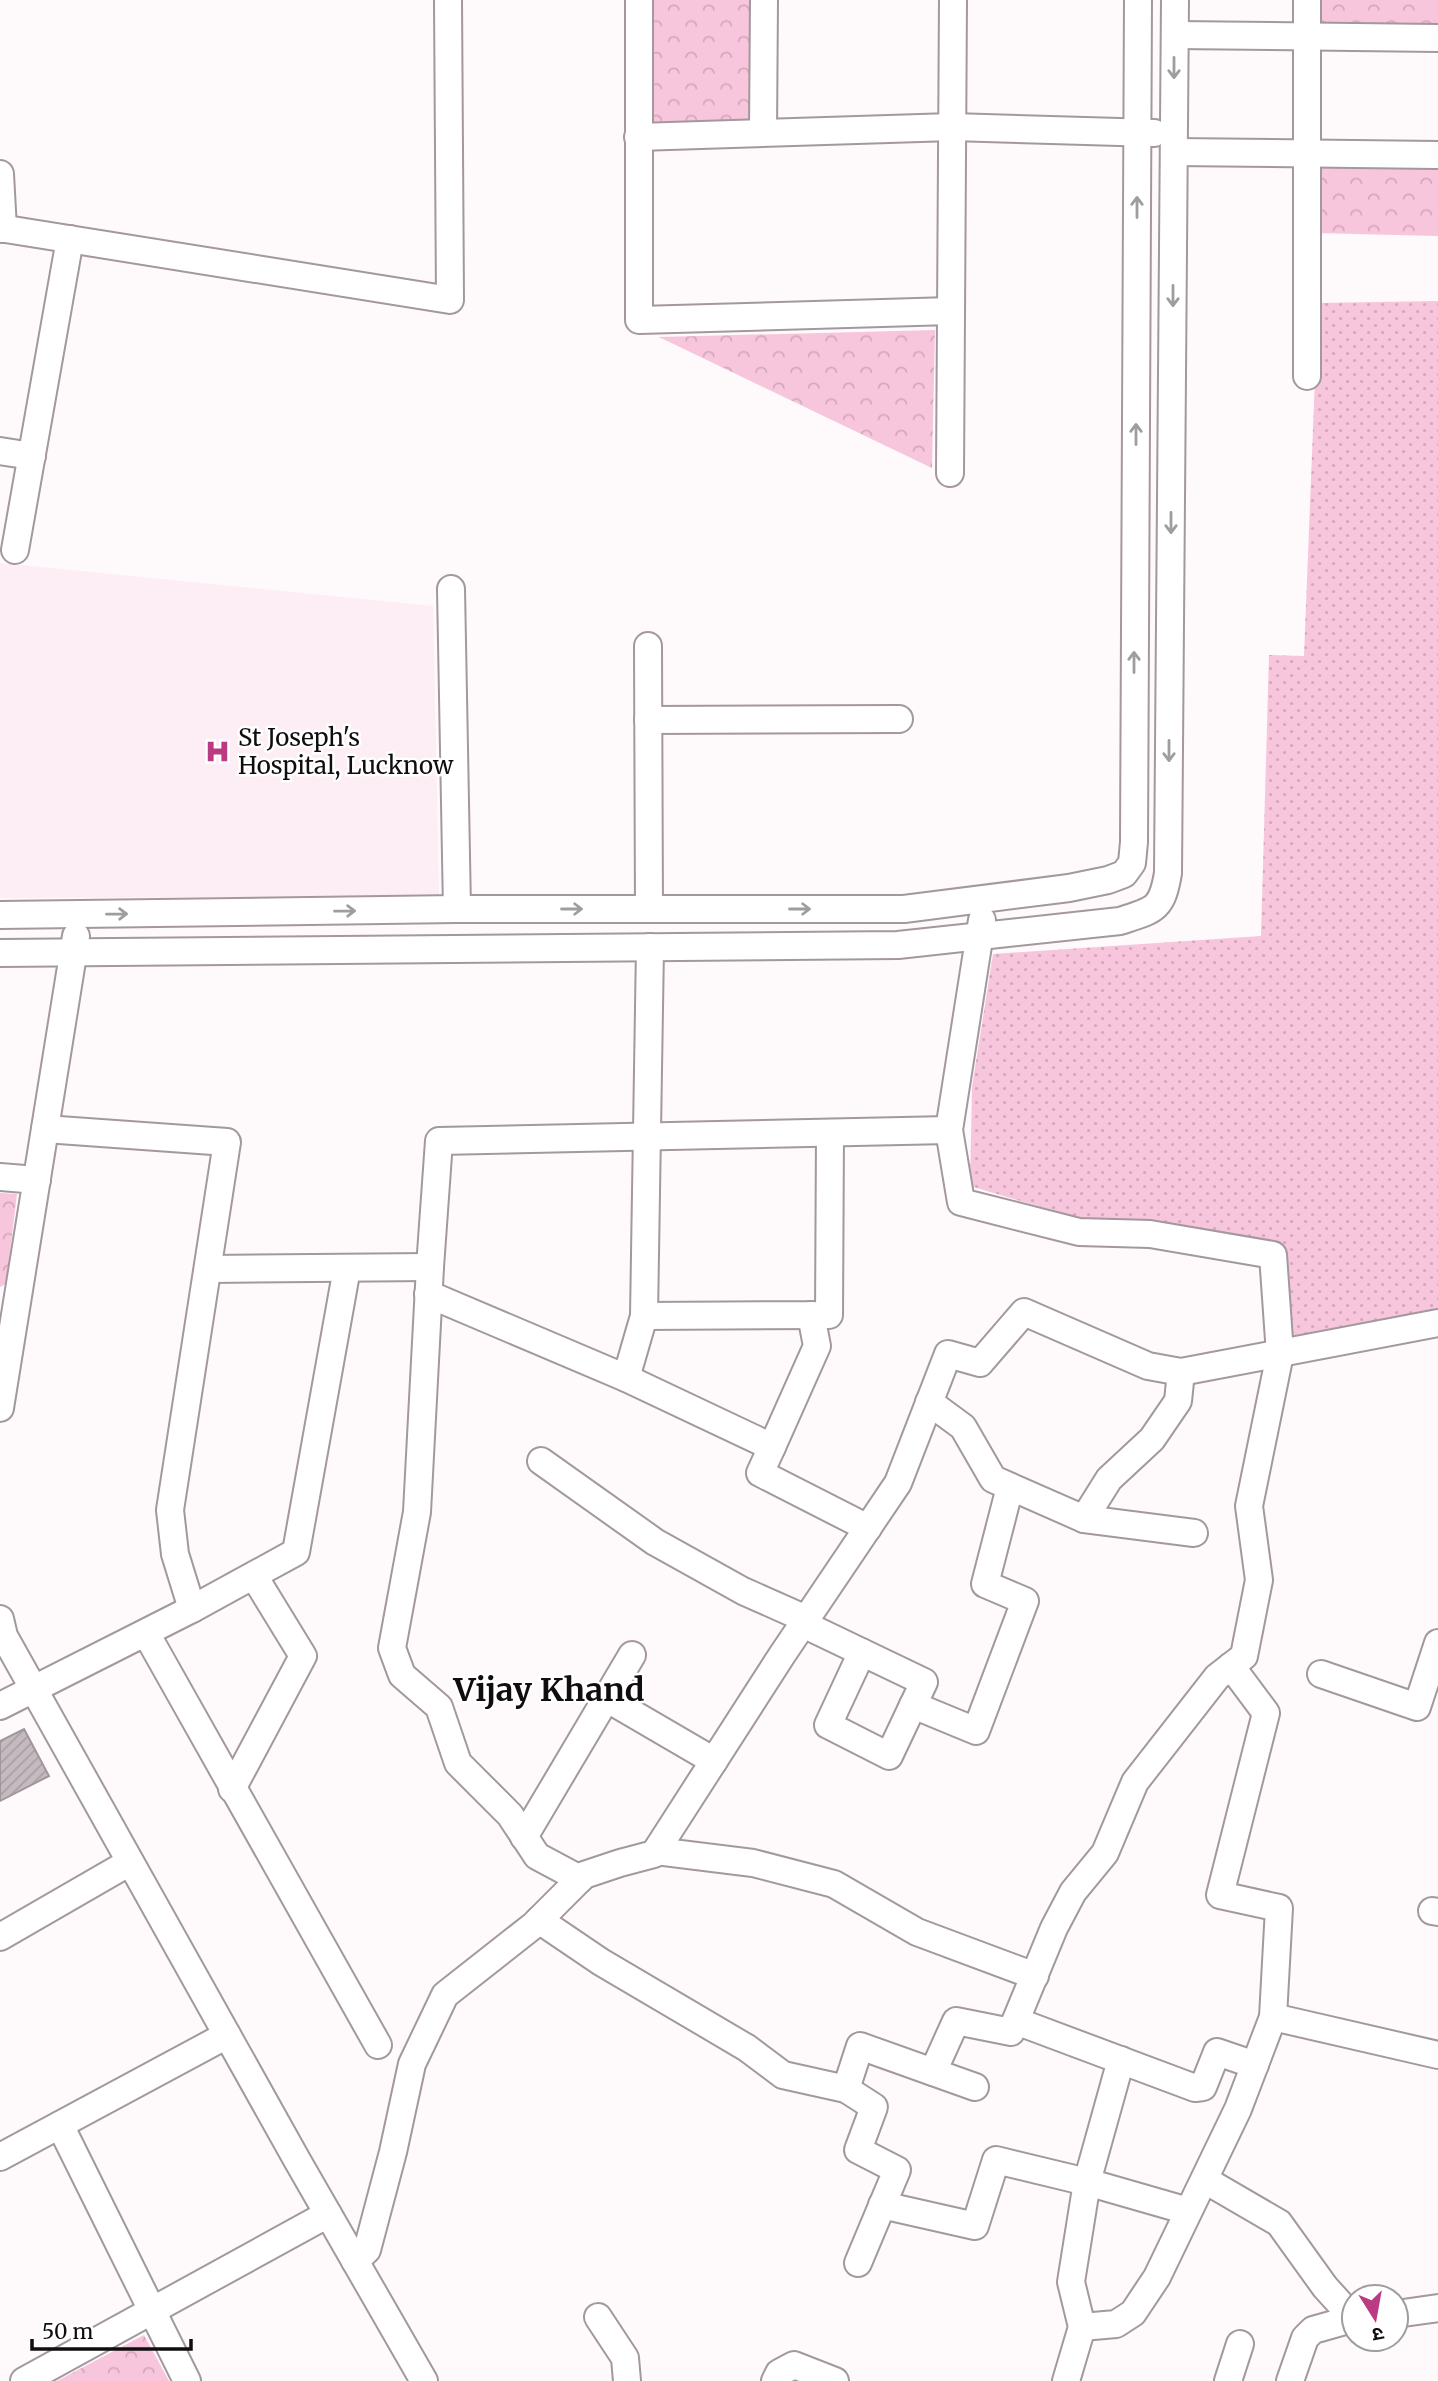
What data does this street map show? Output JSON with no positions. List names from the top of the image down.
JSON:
{
  "districts": ["Vijay Khand"],
  "places": {
    "hospital": ["St Joseph's Hospital, Lucknow"]
  },
  "scale_bar": "50 m",
  "north": "bottom"
}
